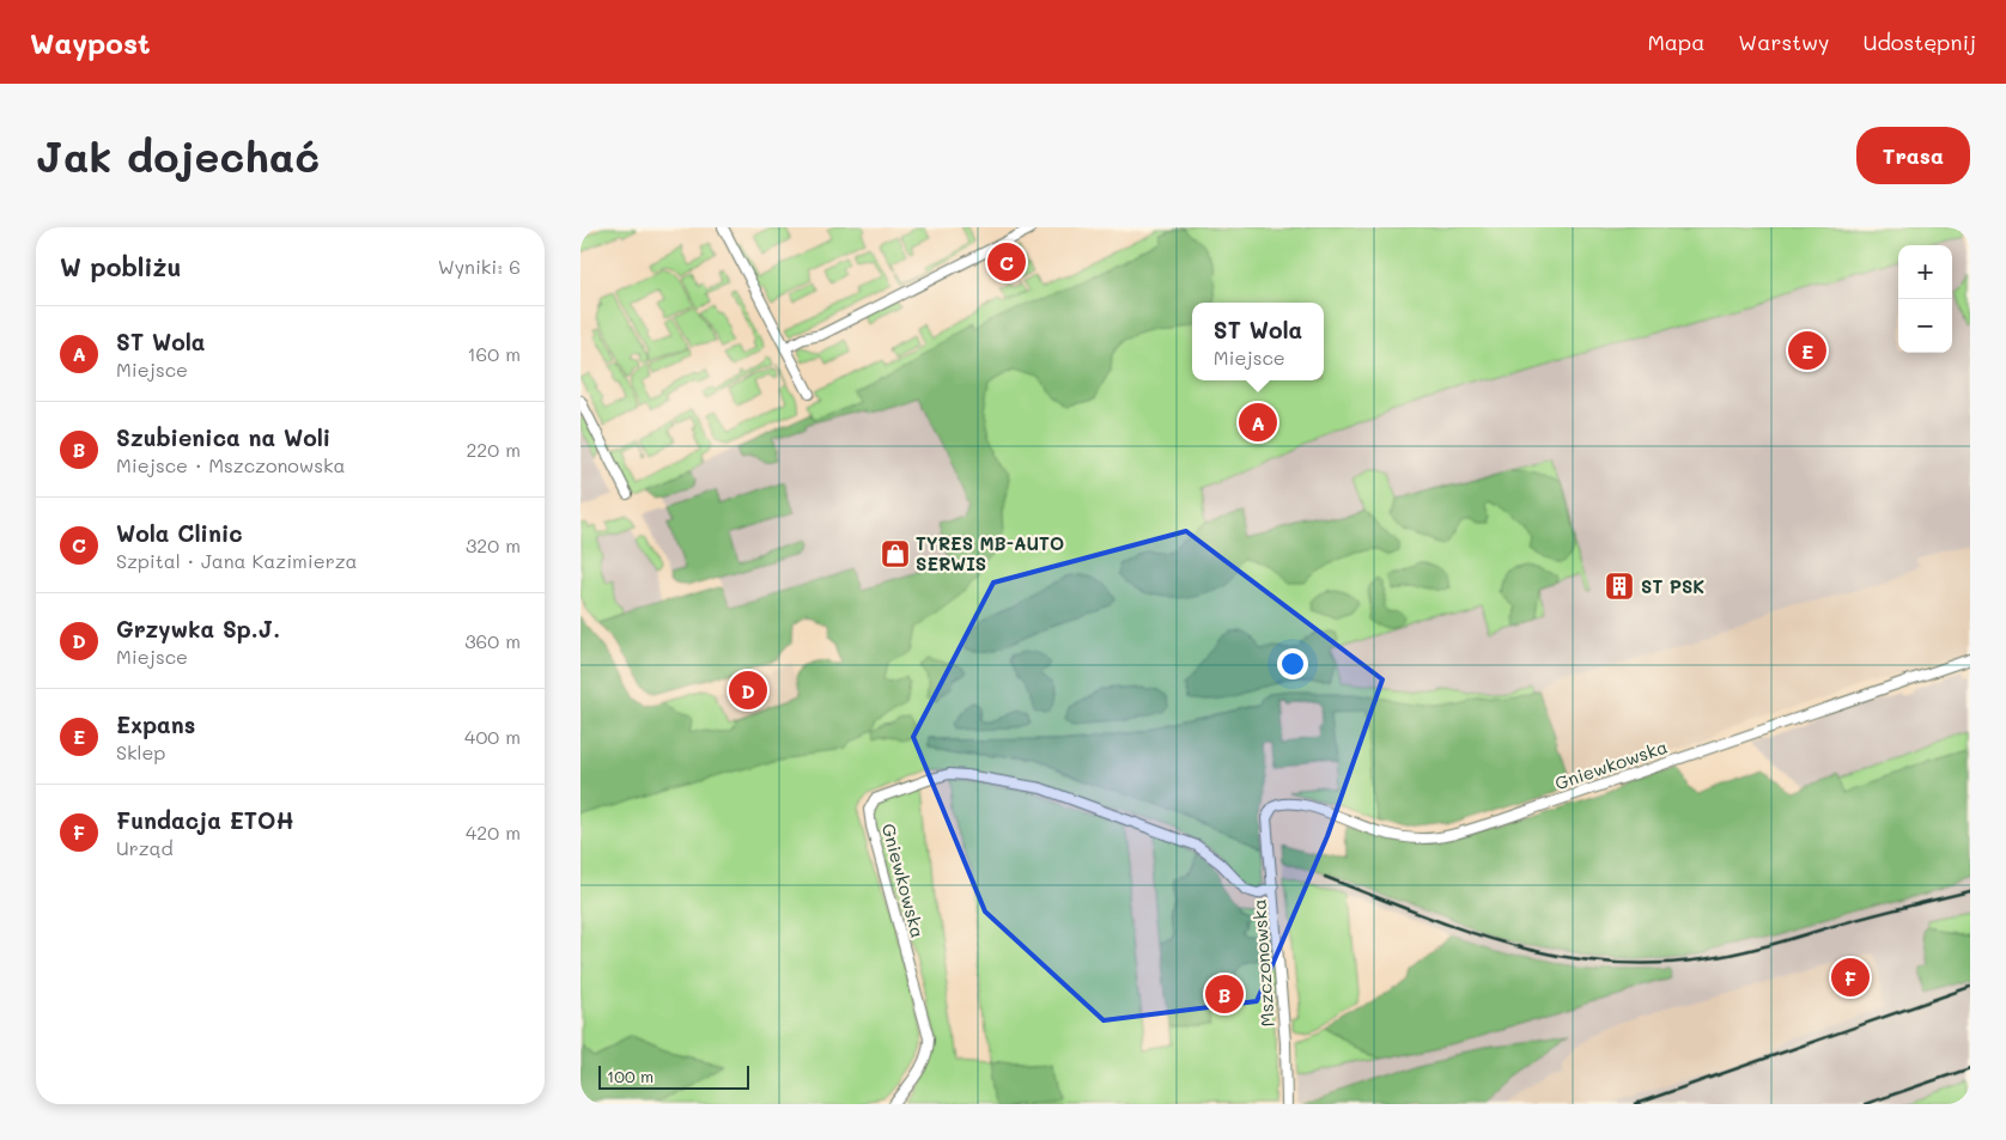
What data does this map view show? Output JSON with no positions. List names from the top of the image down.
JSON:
{
  "streets": {
    "street": ["Gniewkowska", "Mszczonowska"]
  },
  "crossings": [
    ["Gniewkowska", "Mszczonowska"]
  ],
  "places": {
    "shop": ["TYRES MB-AUTO SERWIS"],
    "building": ["ST PSK"]
  },
  "scale_bar": "100 m",
  "page": {
    "header": "Waypost",
    "nav": ["Mapa", "Warstwy", "Udostępnij"],
    "buttons": "Trasa",
    "title": "Jak dojechać",
    "heading": ["W pobliżu", "Wyniki: 6"],
    "pins": [
      "C",
      "E",
      "A",
      "D",
      "F",
      "B"
    ],
    "map_buttons": ["+", "−"],
    "popup": ["ST Wola", "Miejsce"],
    "list": [
      {
        "mark": "A",
        "name": "ST Wola",
        "note": "Miejsce",
        "value": "160 m"
      },
      {
        "mark": "B",
        "name": "Szubienica na Woli",
        "note": "Miejsce · Mszczonowska",
        "value": "220 m"
      },
      {
        "mark": "C",
        "name": "Wola Clinic",
        "note": "Szpital · Jana Kazimierza",
        "value": "320 m"
      },
      {
        "mark": "D",
        "name": "Grzywka Sp.J.",
        "note": "Miejsce",
        "value": "360 m"
      },
      {
        "mark": "E",
        "name": "Expans",
        "note": "Sklep",
        "value": "400 m"
      },
      {
        "mark": "F",
        "name": "Fundacja ETOH",
        "note": "Urząd",
        "value": "420 m"
      }
    ],
    "scale": "100 m"
  }
}
